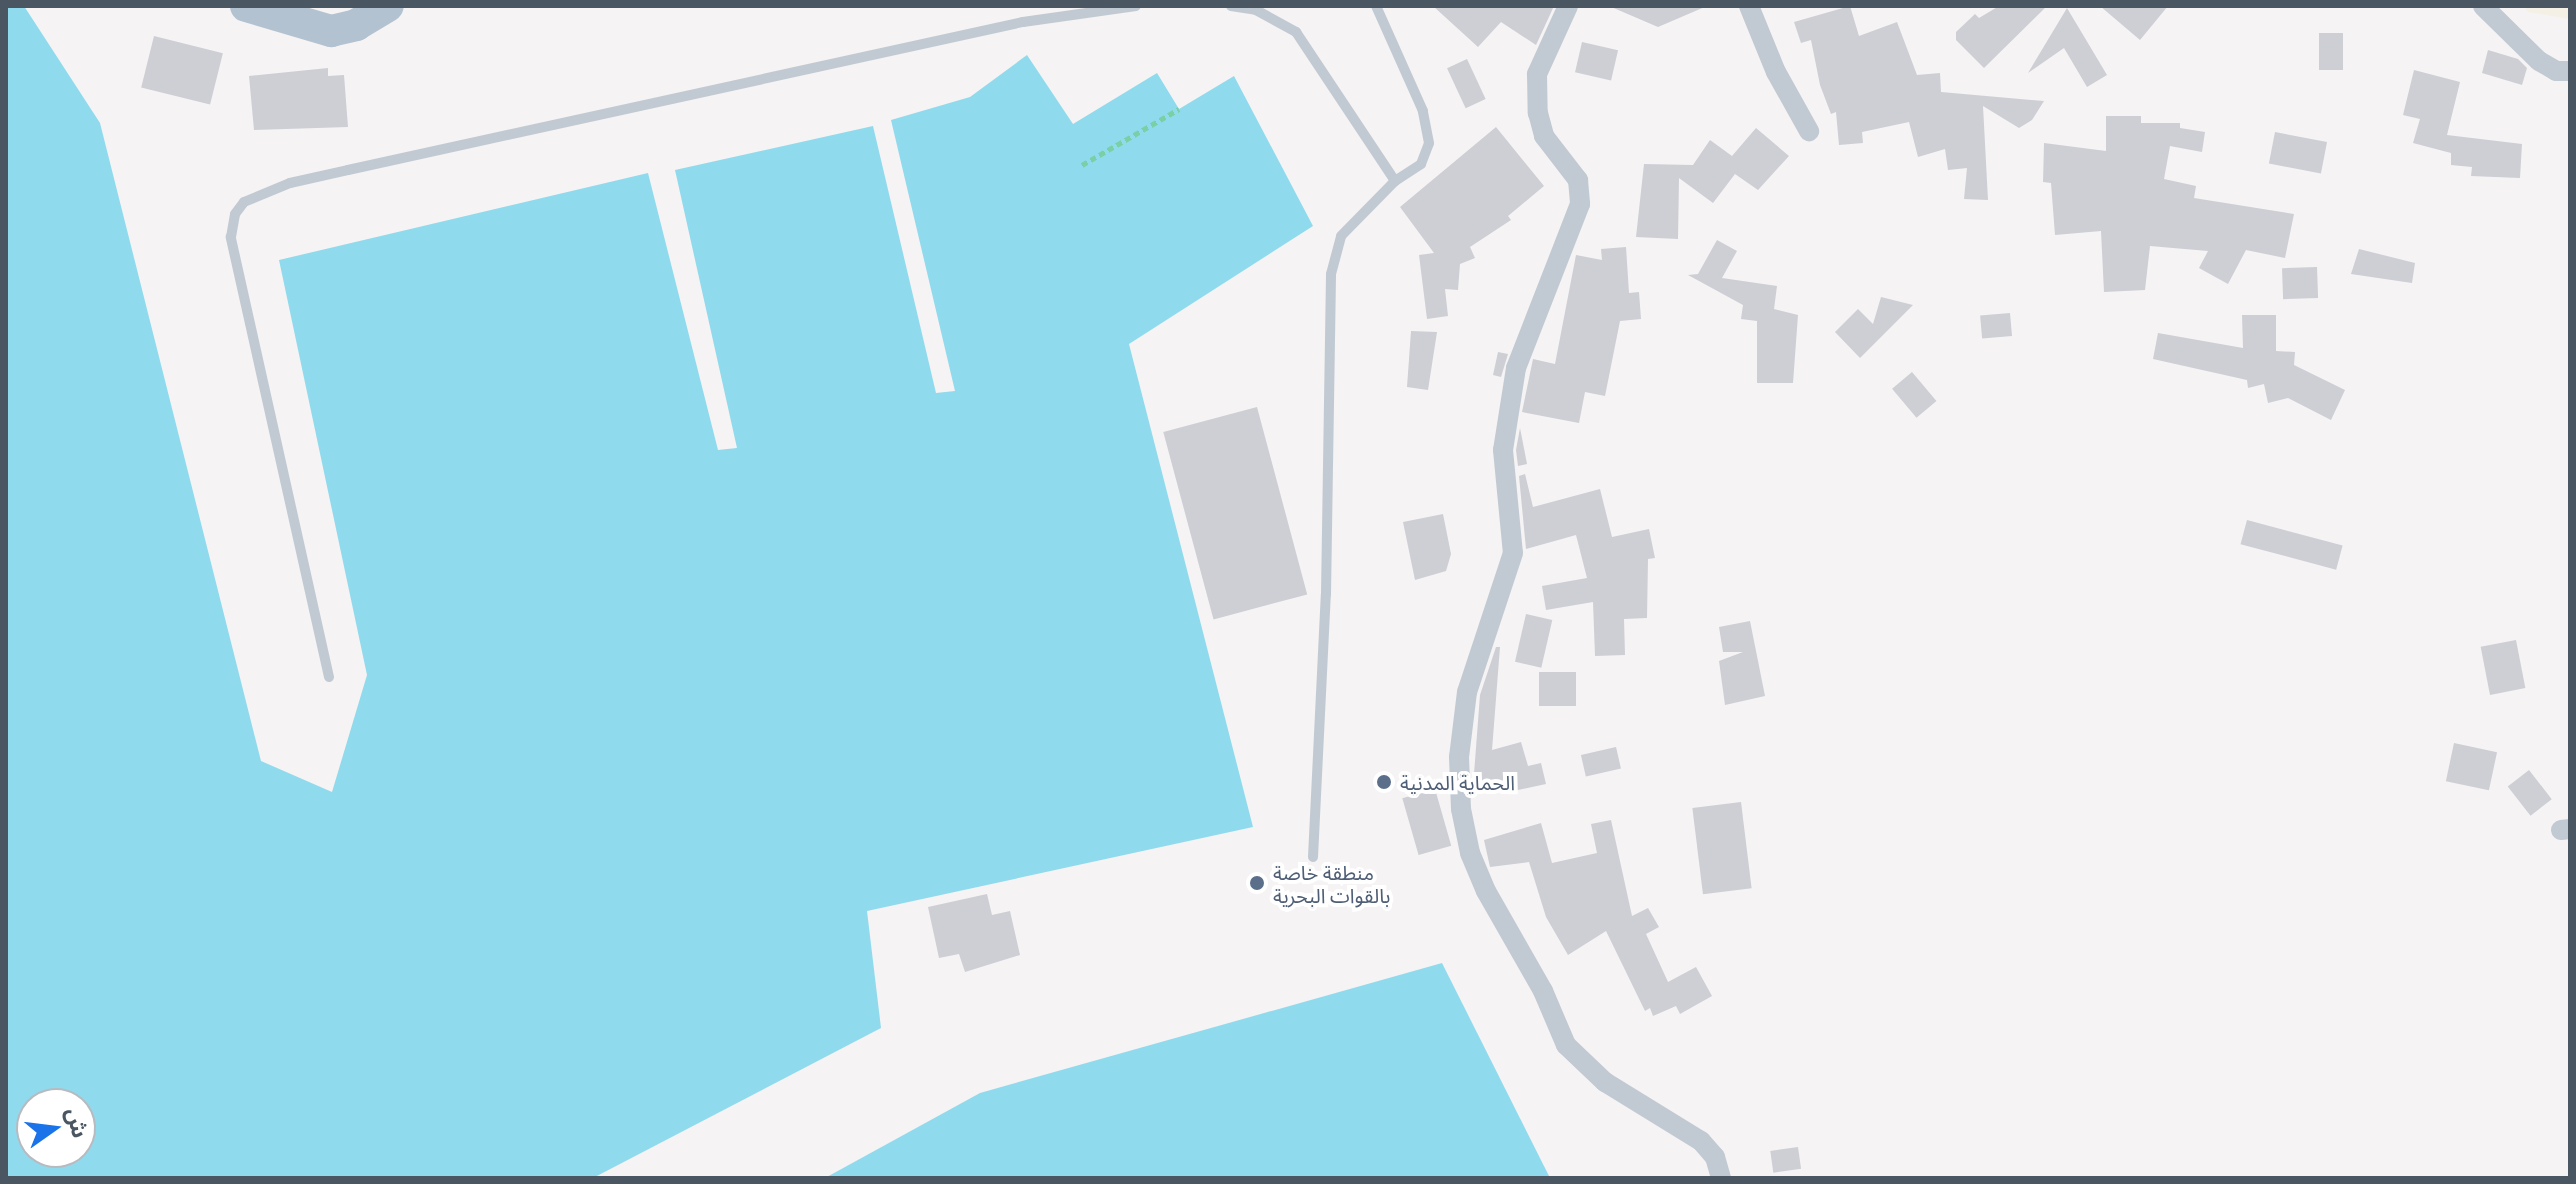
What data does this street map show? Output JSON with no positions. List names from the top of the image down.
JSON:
{
  "places": ["الحماية المدنية", "منطقة خاصة بالقوات البحرية"],
  "north": "right"
}
